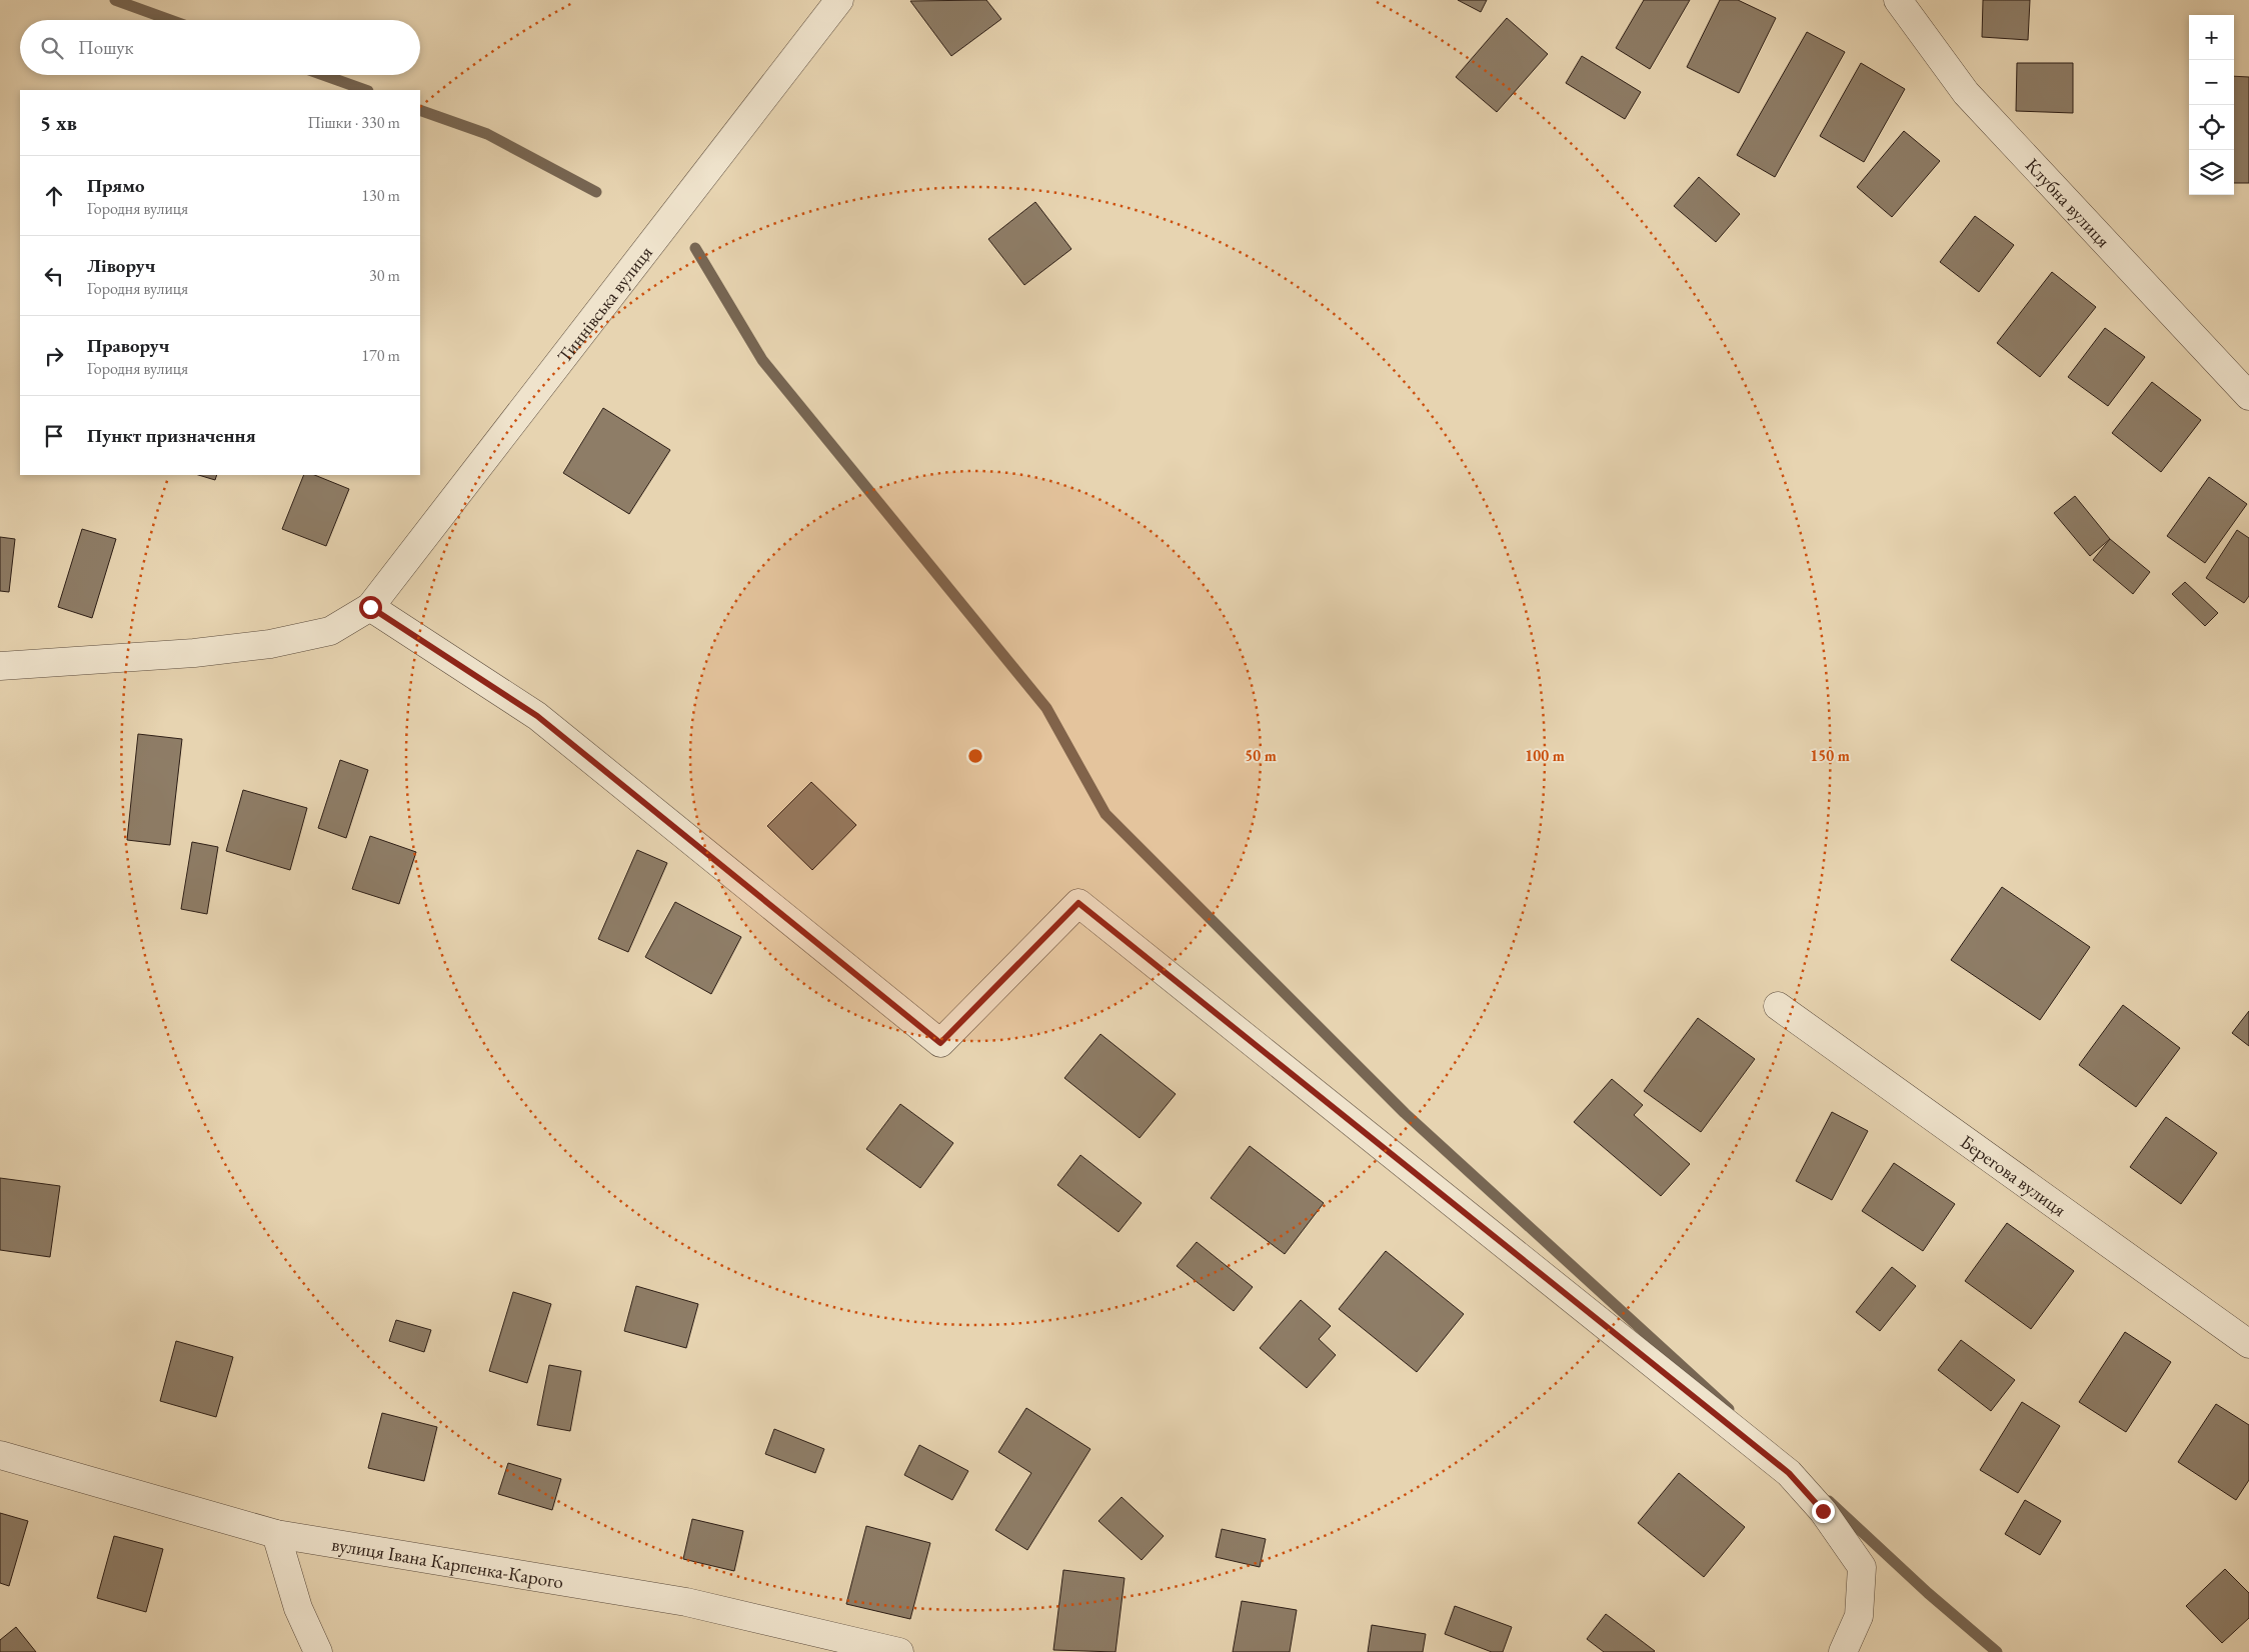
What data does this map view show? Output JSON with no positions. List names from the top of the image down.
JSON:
{
  "streets": {
    "street": [
      "Клубна вулиця",
      "Тиннівська вулиця",
      "Берегова вулиця",
      "вулиця Івана Карпенка-Карого"
    ]
  },
  "page": {
    "map_buttons": ["+", "−"],
    "search": "Пошук",
    "heading": ["5 хв", "Пішки · 330 m"],
    "list": [
      ["Прямо", "Городня вулиця", "130 m"],
      ["Ліворуч", "Городня вулиця", "30 m"],
      ["Праворуч", "Городня вулиця", "170 m"],
      "Пункт призначення"
    ]
  },
  "rings": ["50 m", "100 m", "150 m"]
}
